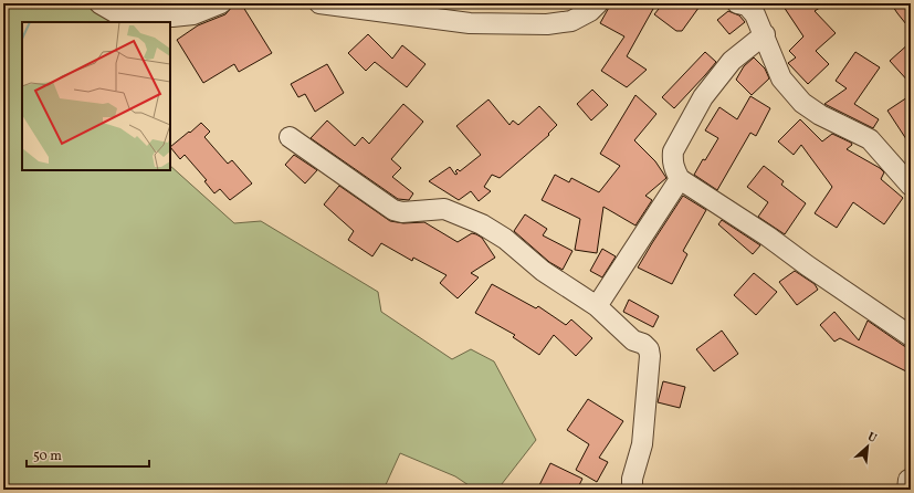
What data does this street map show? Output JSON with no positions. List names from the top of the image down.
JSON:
{
  "scale_bar": "50 m",
  "north": "top right"
}
